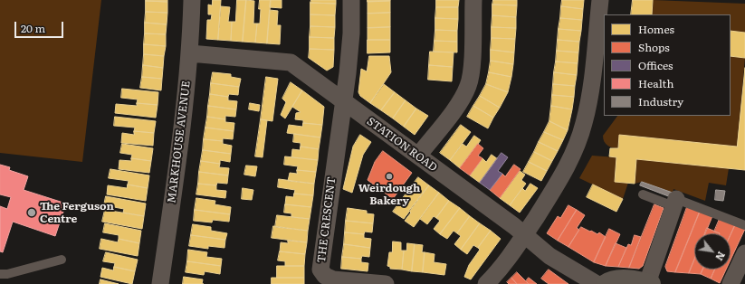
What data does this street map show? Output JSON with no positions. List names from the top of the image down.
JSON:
{
  "streets": {
    "street": ["MARKHOUSE AVENUE", "STATION ROAD", "THE CRESCENT"]
  },
  "crossings": [
    ["MARKHOUSE AVENUE", "STATION ROAD"],
    ["STATION ROAD", "THE CRESCENT"]
  ],
  "places": ["Weirdough Bakery", "The Ferguson Centre"],
  "legend": [
    "Homes",
    "Shops",
    "Offices",
    "Health",
    "Industry"
  ],
  "scale_bar": "20 m",
  "north": "bottom right"
}
